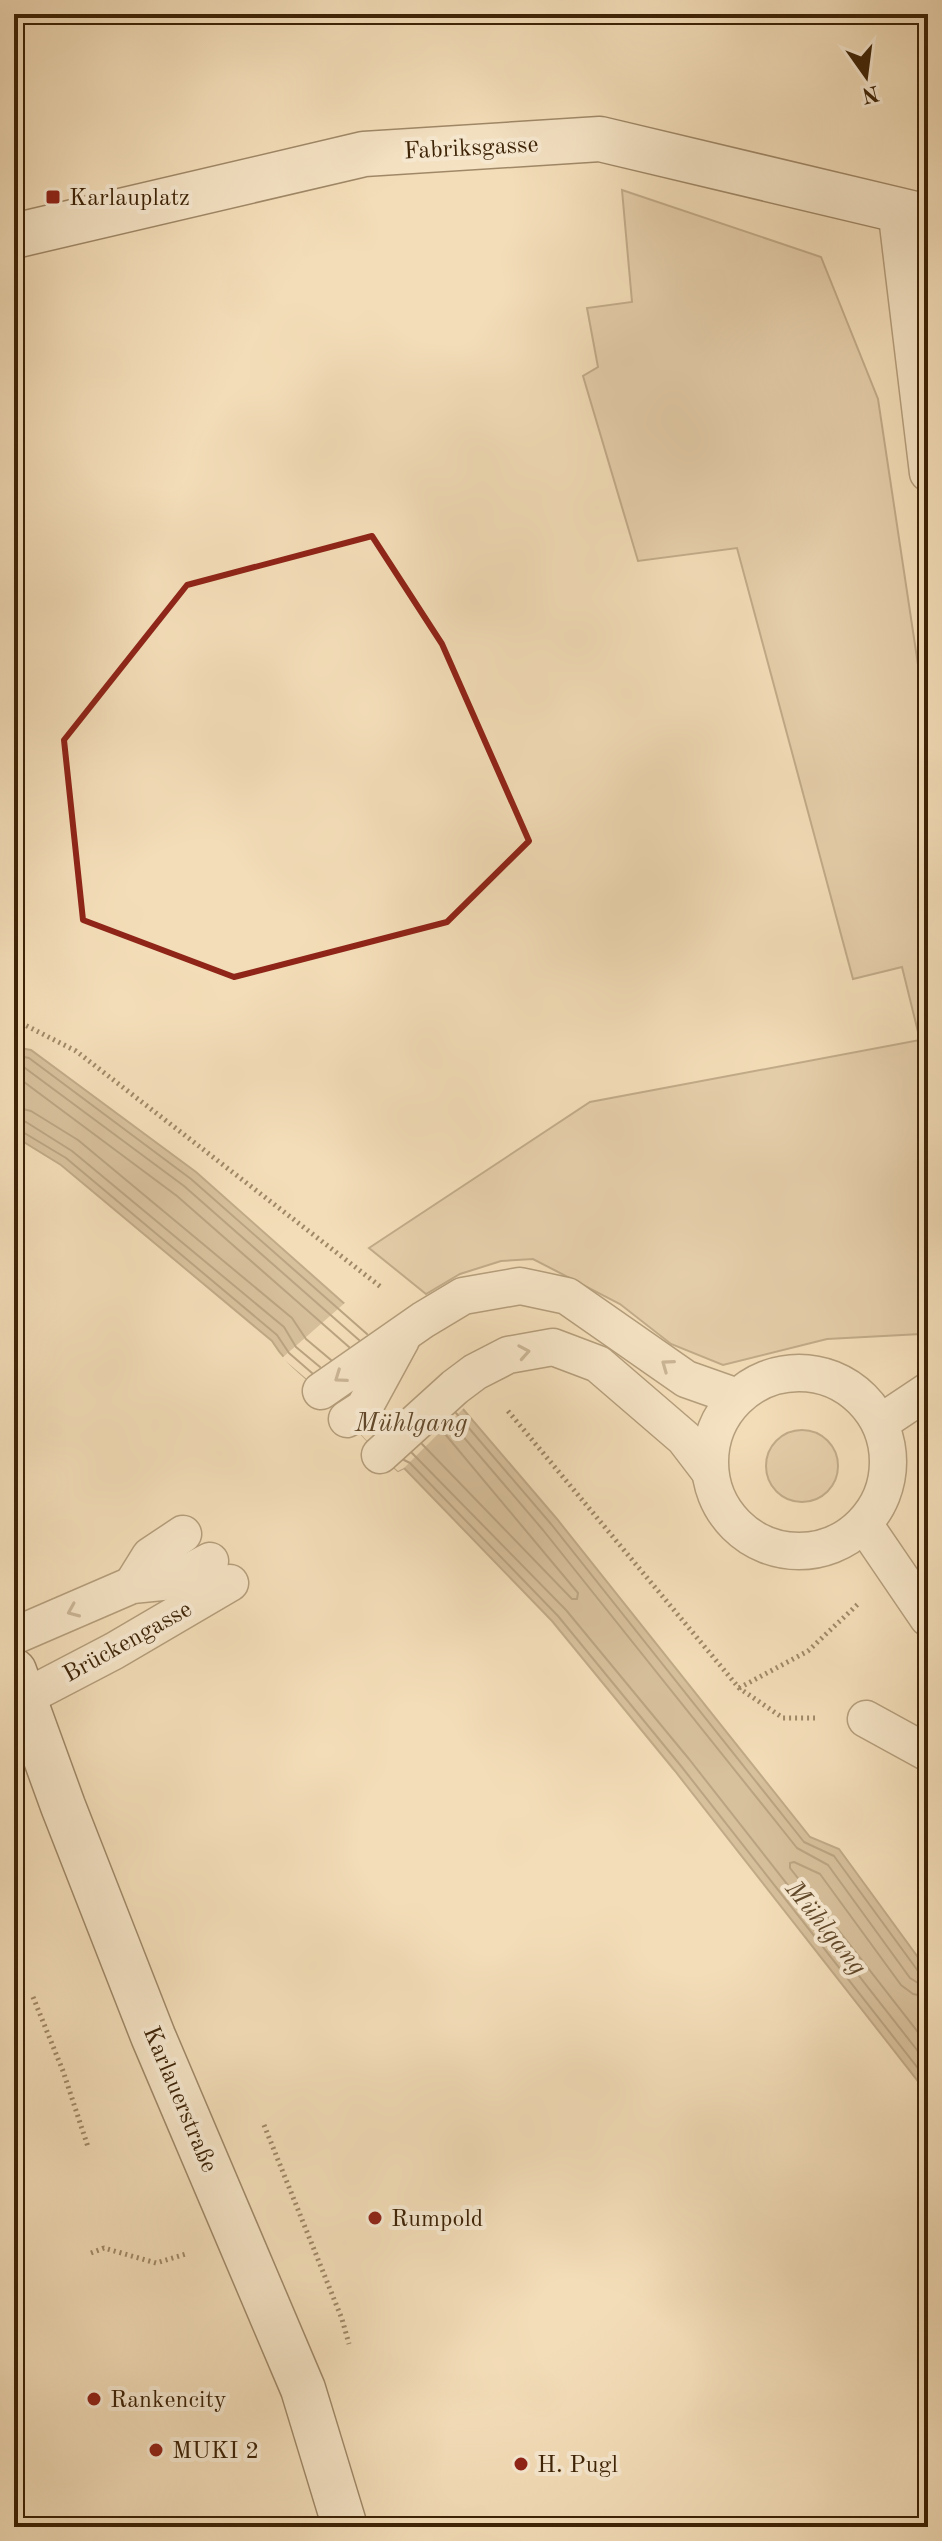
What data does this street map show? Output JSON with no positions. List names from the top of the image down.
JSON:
{
  "streets": {
    "street": ["Fabriksgasse", "Karlauerstraße"],
    "lane": ["Brückengasse"]
  },
  "crossings": [
    ["Brückengasse", "Karlauerstraße"]
  ],
  "water": ["Mühlgang"],
  "places": {
    "transit": ["Karlauplatz"],
    "other": [
      "Rumpold",
      "Rankencity",
      "MUKI 2",
      "H. Pugl"
    ]
  },
  "north": "bottom"
}
